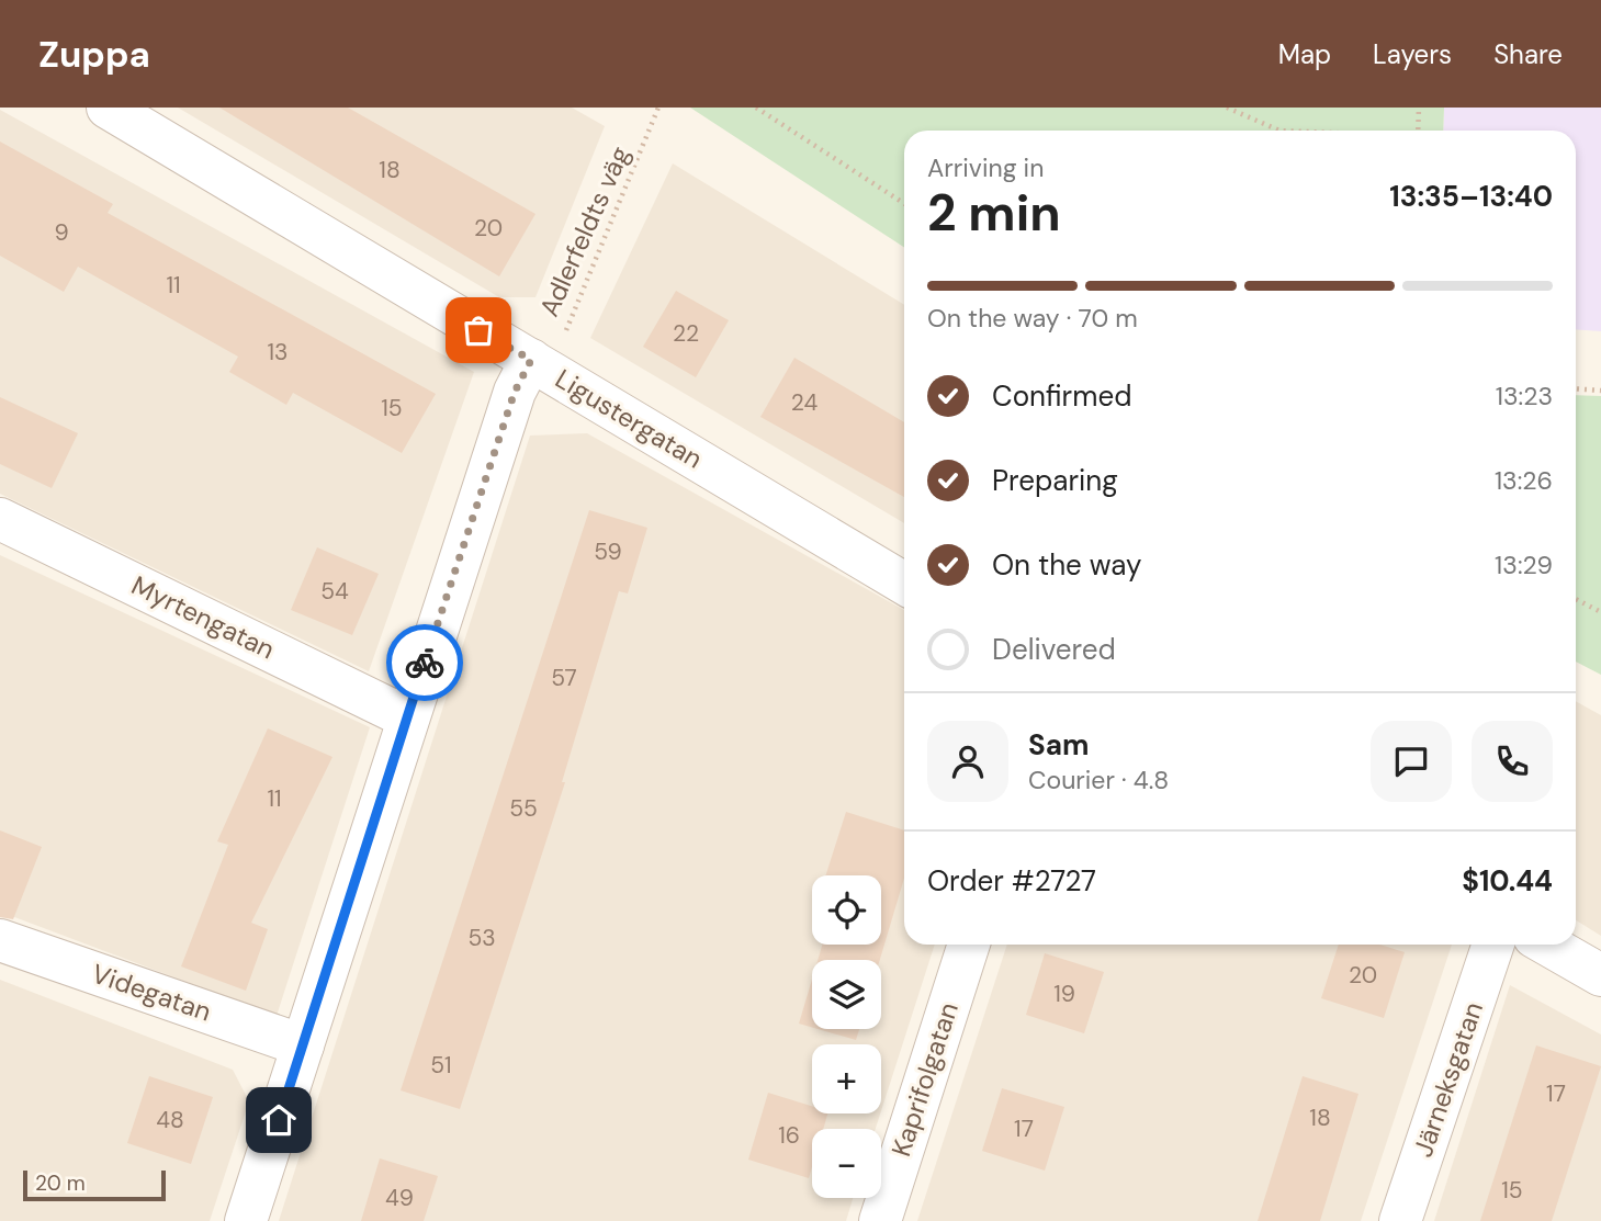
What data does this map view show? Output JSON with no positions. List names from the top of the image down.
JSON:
{
  "streets": {
    "street": [
      "Ligustergatan",
      "Myrtengatan",
      "Videgatan",
      "Kaprifolgatan",
      "Järneksgatan"
    ],
    "path": ["Adlerfeldts väg"]
  },
  "crossings": [
    ["Adlerfeldts väg", "Ligustergatan"]
  ],
  "house_numbers": [
    "18",
    "20",
    "9",
    "11",
    "22",
    "13",
    "24",
    "15",
    "59",
    "54",
    "57",
    "11",
    "55",
    "53",
    "20",
    "19",
    "51",
    "17",
    "18",
    "48",
    "17",
    "16",
    "15",
    "49"
  ],
  "scale_bar": "20 m",
  "page": {
    "header": "Zuppa",
    "nav": ["Map", "Layers", "Share"],
    "heading": ["2 min", "Arriving in", "13:35–13:40"],
    "panel": [
      "Sam",
      "Courier · 4.8",
      "Order #2727",
      "$10.44"
    ],
    "bar": "On the way · 70 m",
    "list": [
      ["Confirmed", "13:23"],
      ["Preparing", "13:26"],
      ["On the way", "13:29"],
      "Delivered"
    ],
    "map_buttons": ["+", "−"],
    "scale": "20 m"
  }
}
